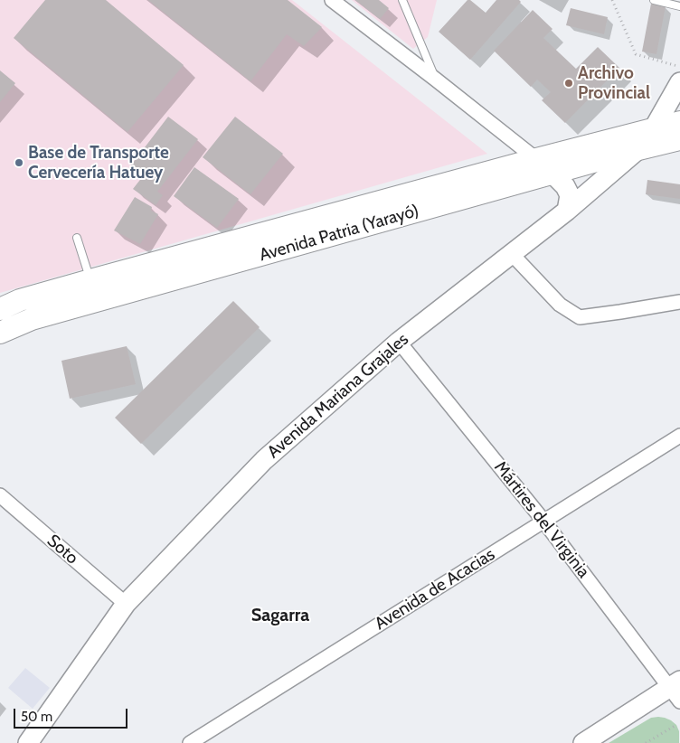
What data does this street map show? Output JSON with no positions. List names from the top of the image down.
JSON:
{
  "streets": {
    "main road": ["Avenida Patria (Yarayó)"],
    "street": [
      "Avenida Mariana Grajales",
      "Mártires del Virginia",
      "Soto",
      "Avenida de Acacias"
    ]
  },
  "crossings": [
    ["Avenida Patria (Yarayó)", "Avenida Mariana Grajales"],
    ["Avenida Mariana Grajales", "Mártires del Virginia"],
    ["Avenida Mariana Grajales", "Soto"],
    ["Mártires del Virginia", "Avenida de Acacias"]
  ],
  "districts": ["Sagarra"],
  "places": ["Archivo Provincial", "Base de Transporte Cervecería Hatuey"],
  "scale_bar": "50 m"
}
